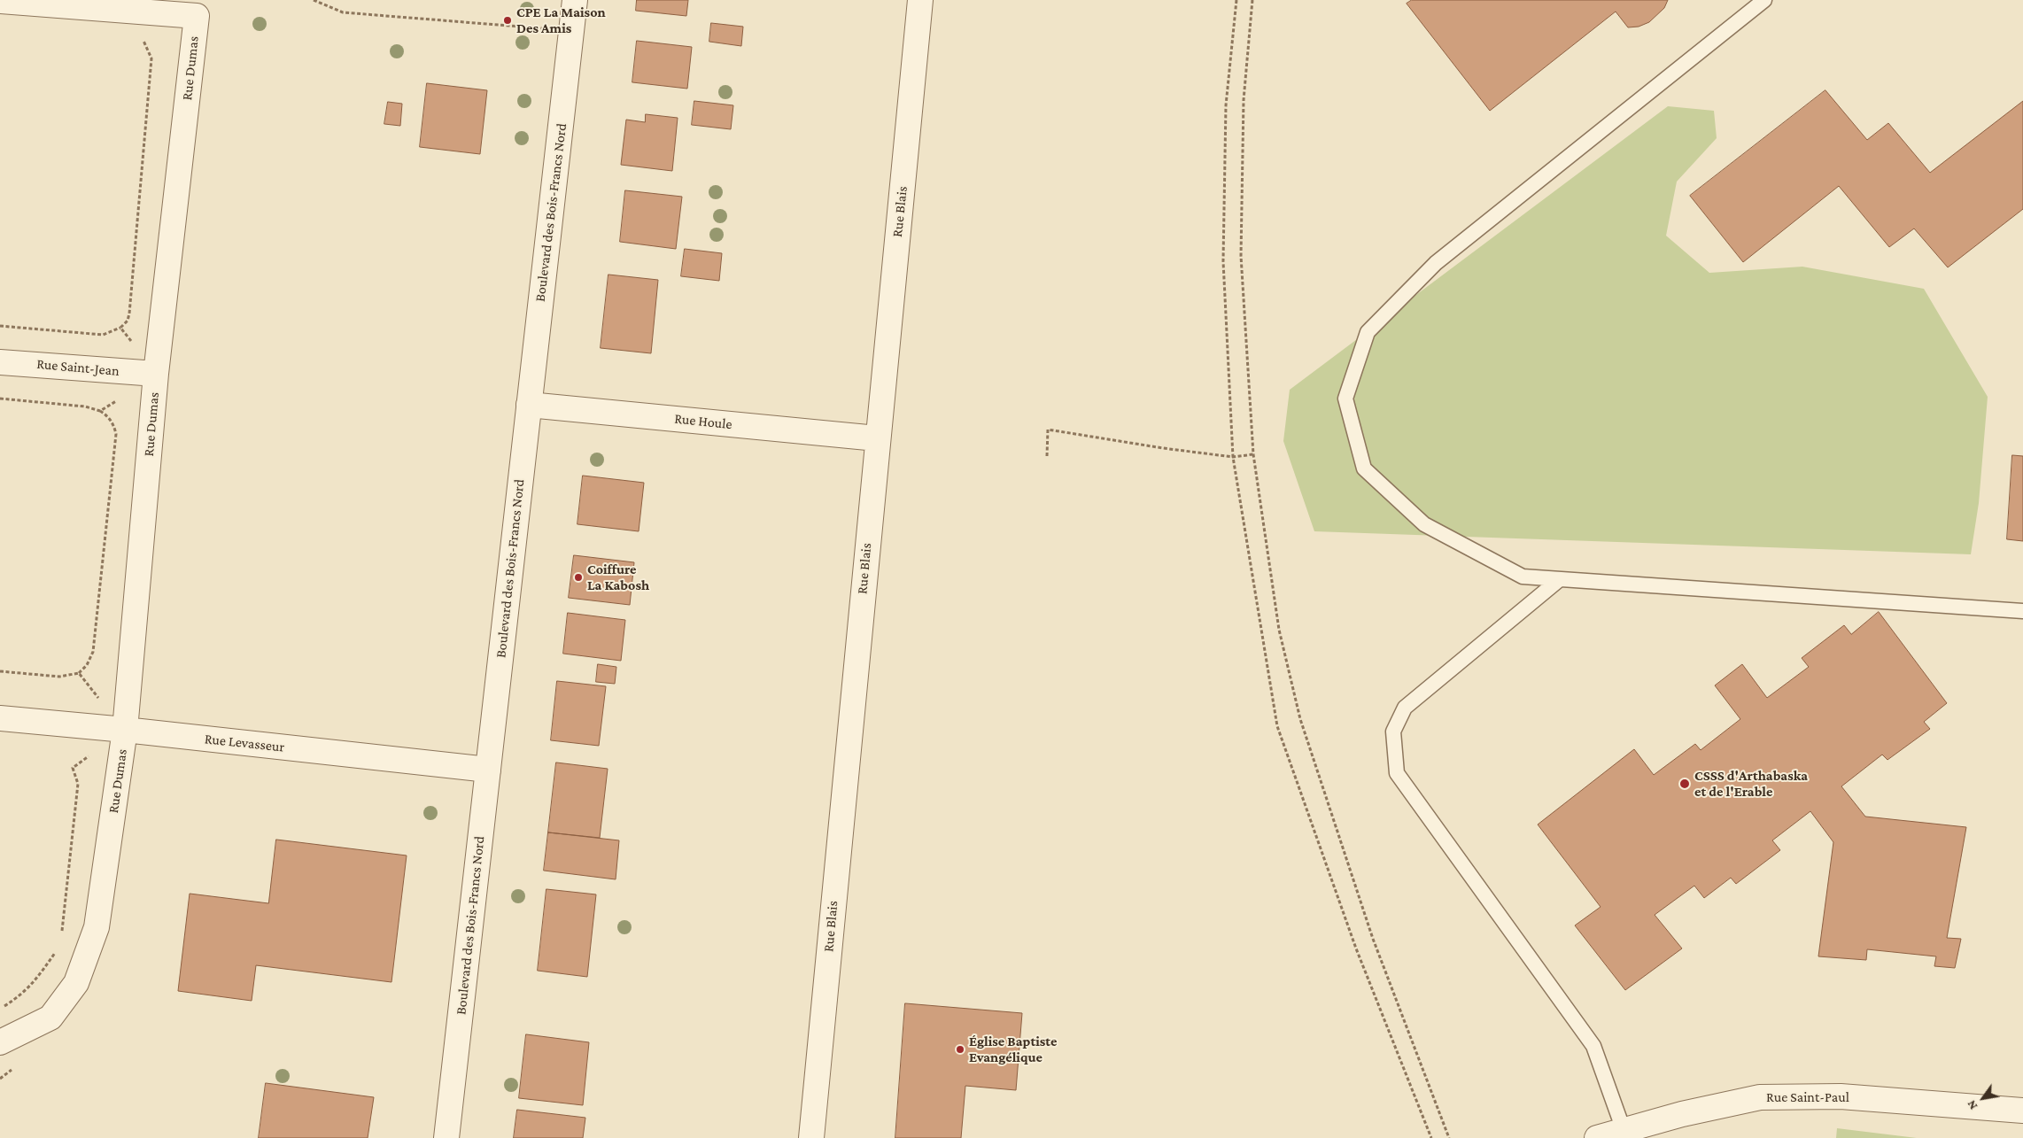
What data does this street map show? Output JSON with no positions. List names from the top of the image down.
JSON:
{
  "streets": {
    "street": [
      "Rue Dumas",
      "Rue Blais",
      "Boulevard des Bois-Francs Nord",
      "Rue Saint-Jean",
      "Rue Houle",
      "Rue Levasseur",
      "Rue Saint-Paul"
    ]
  },
  "crossings": [
    ["Rue Dumas", "Rue Saint-Jean"],
    ["Rue Dumas", "Rue Levasseur"],
    ["Rue Blais", "Rue Houle"],
    ["Boulevard des Bois-Francs Nord", "Rue Houle"],
    ["Boulevard des Bois-Francs Nord", "Rue Levasseur"]
  ],
  "places": [
    "CPE La Maison Des Amis",
    "Coiffure La Kabosh",
    "CSSS d'Arthabaska et de l'Erable",
    "Église Baptiste Evangélique"
  ],
  "north": "bottom left"
}
